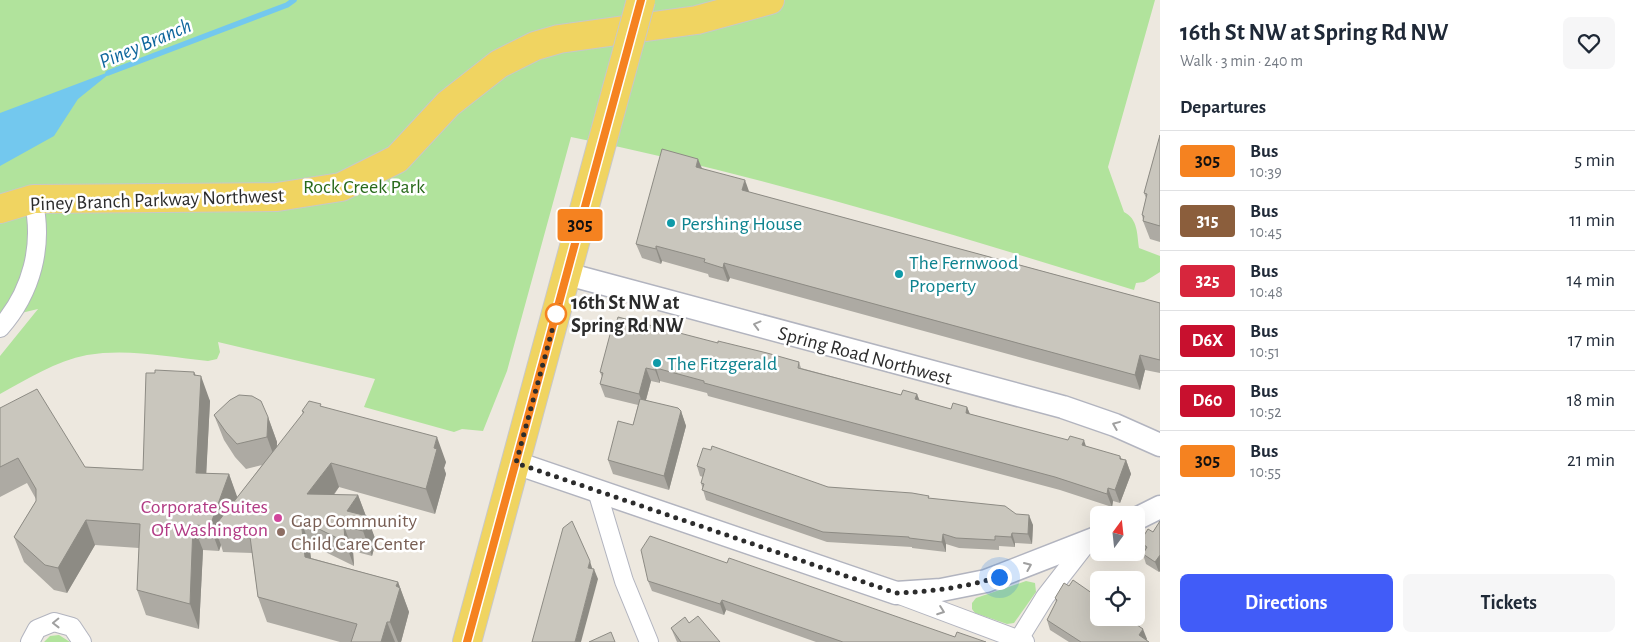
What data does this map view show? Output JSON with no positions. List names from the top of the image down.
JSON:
{
  "streets": {
    "main road": ["Piney Branch Parkway Northwest"],
    "street": ["Spring Road Northwest"]
  },
  "one_way": ["Spring Road Northwest"],
  "water": ["Piney Branch"],
  "parks": ["Rock Creek Park"],
  "places": [
    "Pershing House",
    "The Fernwood Property",
    "16th St NW at Spring Rd NW",
    "The Fitzgerald",
    "Corporate Suites Of Washington",
    "Gap Community Child Care Center"
  ],
  "lines": ["bus line 305"],
  "north": "top",
  "page": {
    "on_map": "305",
    "heading": [
      ["16th St NW at Spring Rd NW", "Walk · 3 min · 240 m"],
      "Departures"
    ],
    "list": [
      {
        "mark": "305",
        "name": "Bus",
        "note": "10:39",
        "value": "5 min"
      },
      {
        "mark": "315",
        "name": "Bus",
        "note": "10:45",
        "value": "11 min"
      },
      {
        "mark": "325",
        "name": "Bus",
        "note": "10:48",
        "value": "14 min"
      },
      {
        "mark": "D6X",
        "name": "Bus",
        "note": "10:51",
        "value": "17 min"
      },
      {
        "mark": "D60",
        "name": "Bus",
        "note": "10:52",
        "value": "18 min"
      },
      {
        "mark": "305",
        "name": "Bus",
        "note": "10:55",
        "value": "21 min"
      }
    ],
    "buttons": ["Directions", "Tickets"]
  }
}
